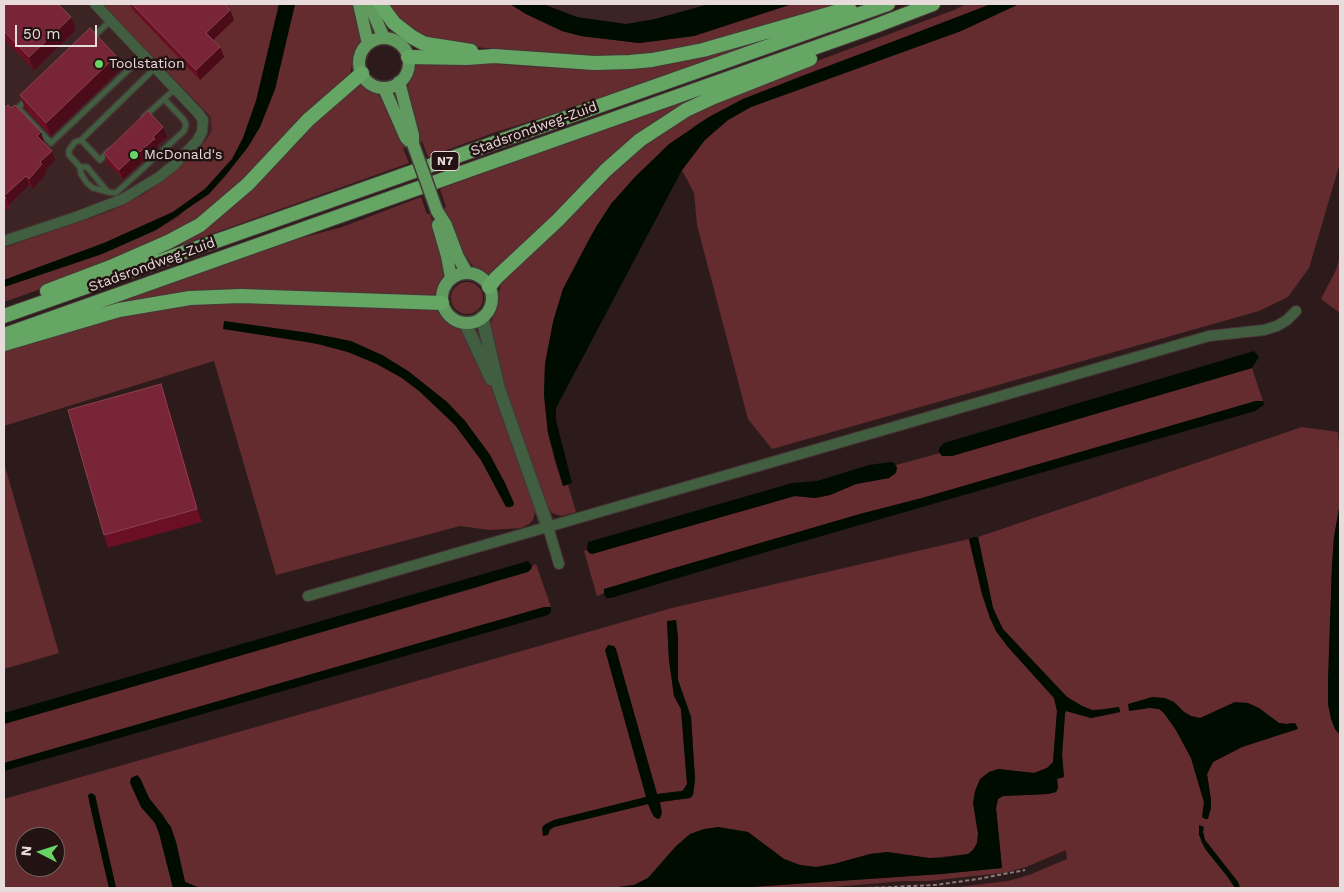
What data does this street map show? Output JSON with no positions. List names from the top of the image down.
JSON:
{
  "streets": {
    "highway": ["Stadsrondweg-Zuid", "N7"]
  },
  "crossings": [
    ["Stadsrondweg-Zuid", "N7"]
  ],
  "places": ["Toolstation", "McDonald's"],
  "scale_bar": "50 m",
  "north": "left"
}
